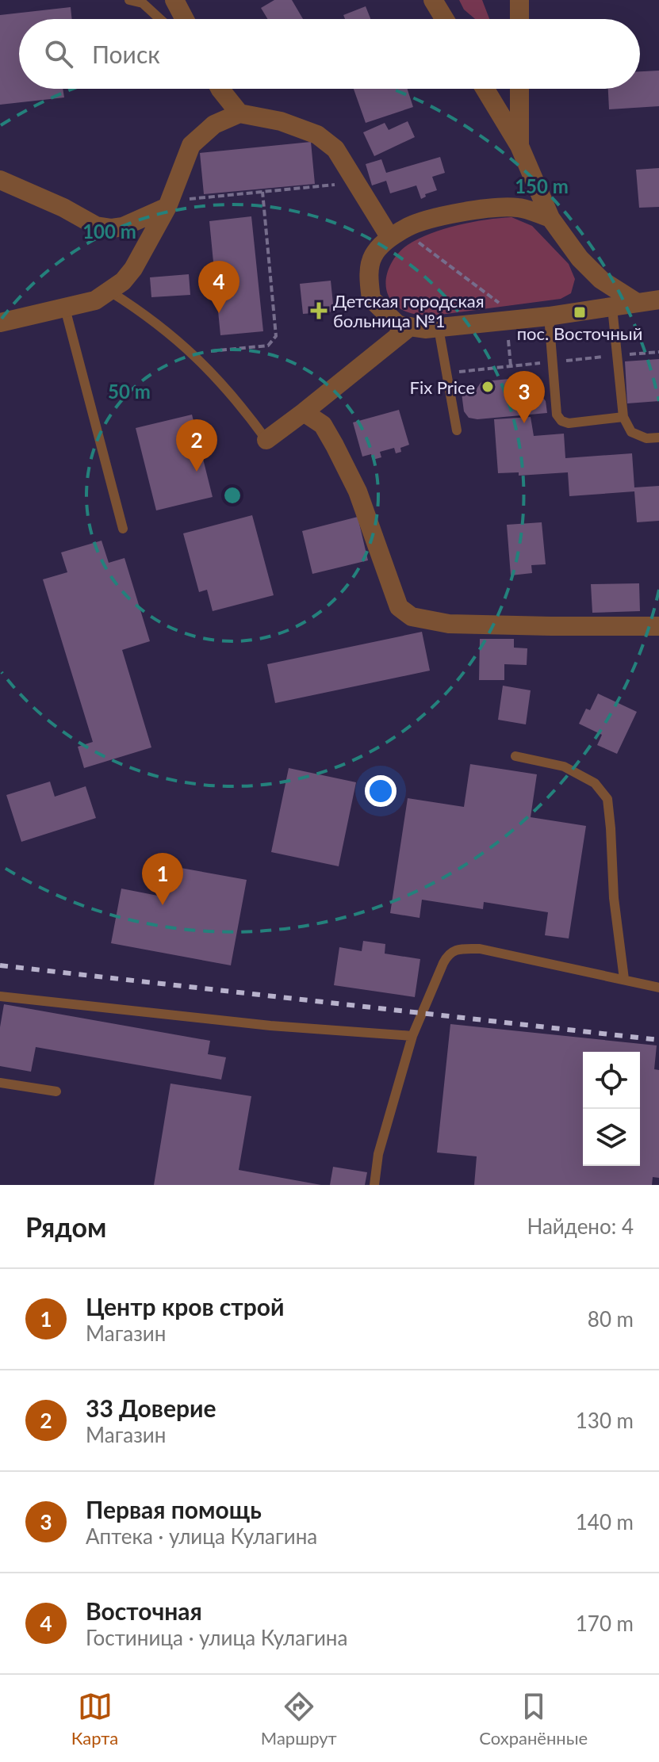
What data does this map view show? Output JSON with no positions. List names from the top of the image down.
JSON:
{
  "places": {
    "health": ["Детская городская больница №1"],
    "transit": ["пос. Восточный"],
    "other": ["Fix Price"]
  },
  "page": {
    "search": "Поиск",
    "pins": [
      "4",
      "3",
      "2",
      "1"
    ],
    "heading": ["Рядом", "Найдено: 4"],
    "list": [
      {
        "mark": "1",
        "name": "Центр кров строй",
        "note": "Магазин",
        "value": "80 m"
      },
      {
        "mark": "2",
        "name": "33 Доверие",
        "note": "Магазин",
        "value": "130 m"
      },
      {
        "mark": "3",
        "name": "Первая помощь",
        "note": "Аптека · улица Кулагина",
        "value": "140 m"
      },
      {
        "mark": "4",
        "name": "Восточная",
        "note": "Гостиница · улица Кулагина",
        "value": "170 m"
      }
    ],
    "nav": ["Карта", "Маршрут", "Сохранённые"]
  },
  "rings": ["150 m", "100 m", "50 m"]
}
